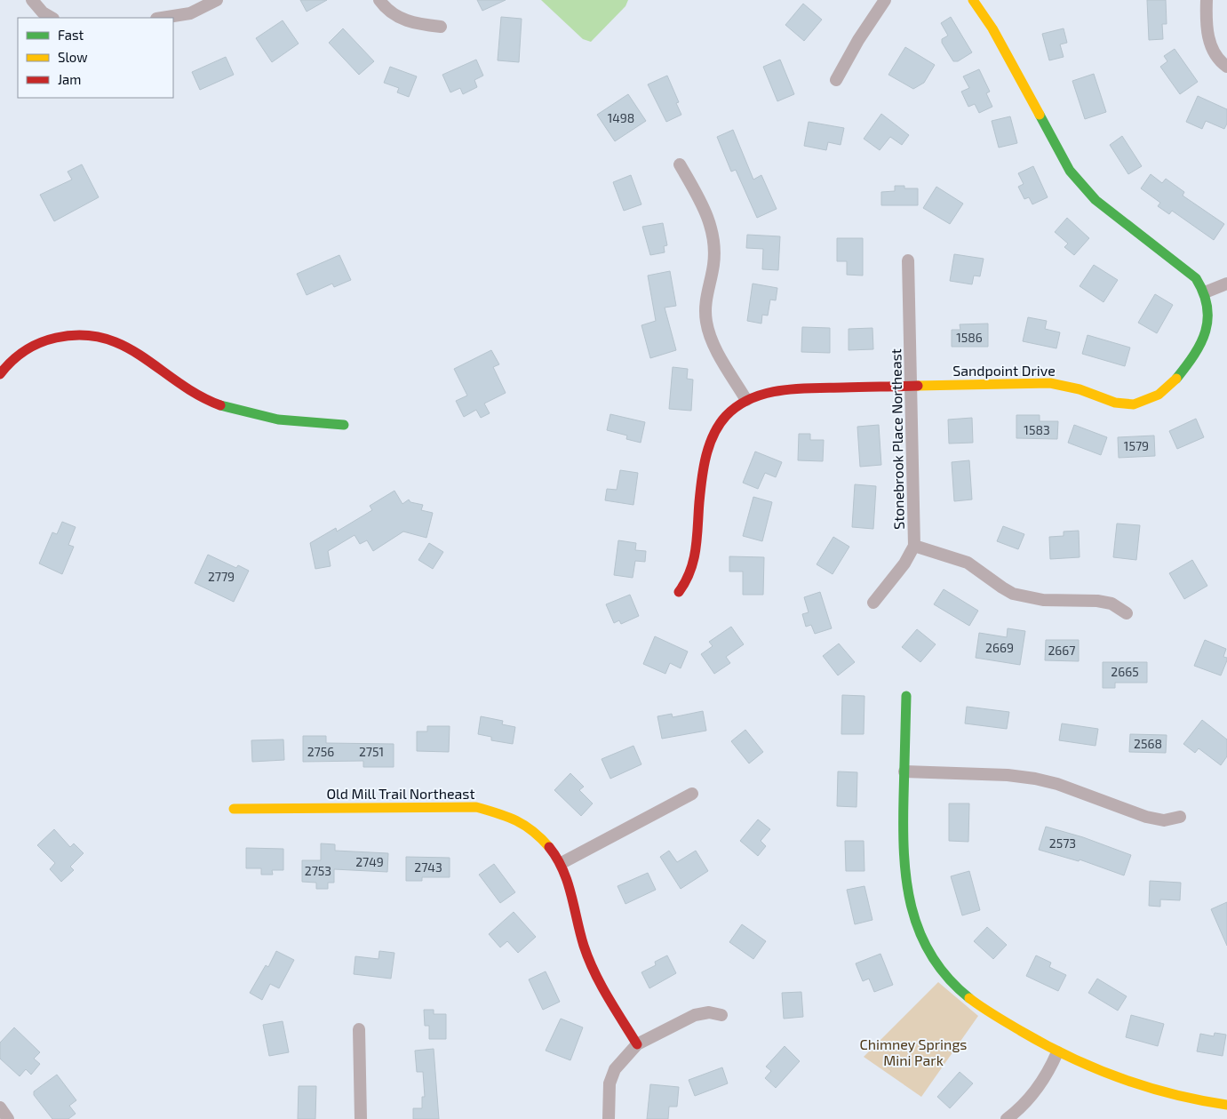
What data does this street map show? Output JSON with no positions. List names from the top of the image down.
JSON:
{
  "streets": {
    "street": ["Sandpoint Drive", "Stonebrook Place Northeast", "Old Mill Trail Northeast"]
  },
  "crossings": [
    ["Sandpoint Drive", "Stonebrook Place Northeast"]
  ],
  "parks": ["Chimney Springs Mini Park"],
  "house_numbers": [
    "1498",
    "1586",
    "1583",
    "1579",
    "2779",
    "2669",
    "2667",
    "2665",
    "2568",
    "2756",
    "2751",
    "2573",
    "2749",
    "2743",
    "2753"
  ],
  "legend": ["Fast", "Slow", "Jam"]
}
